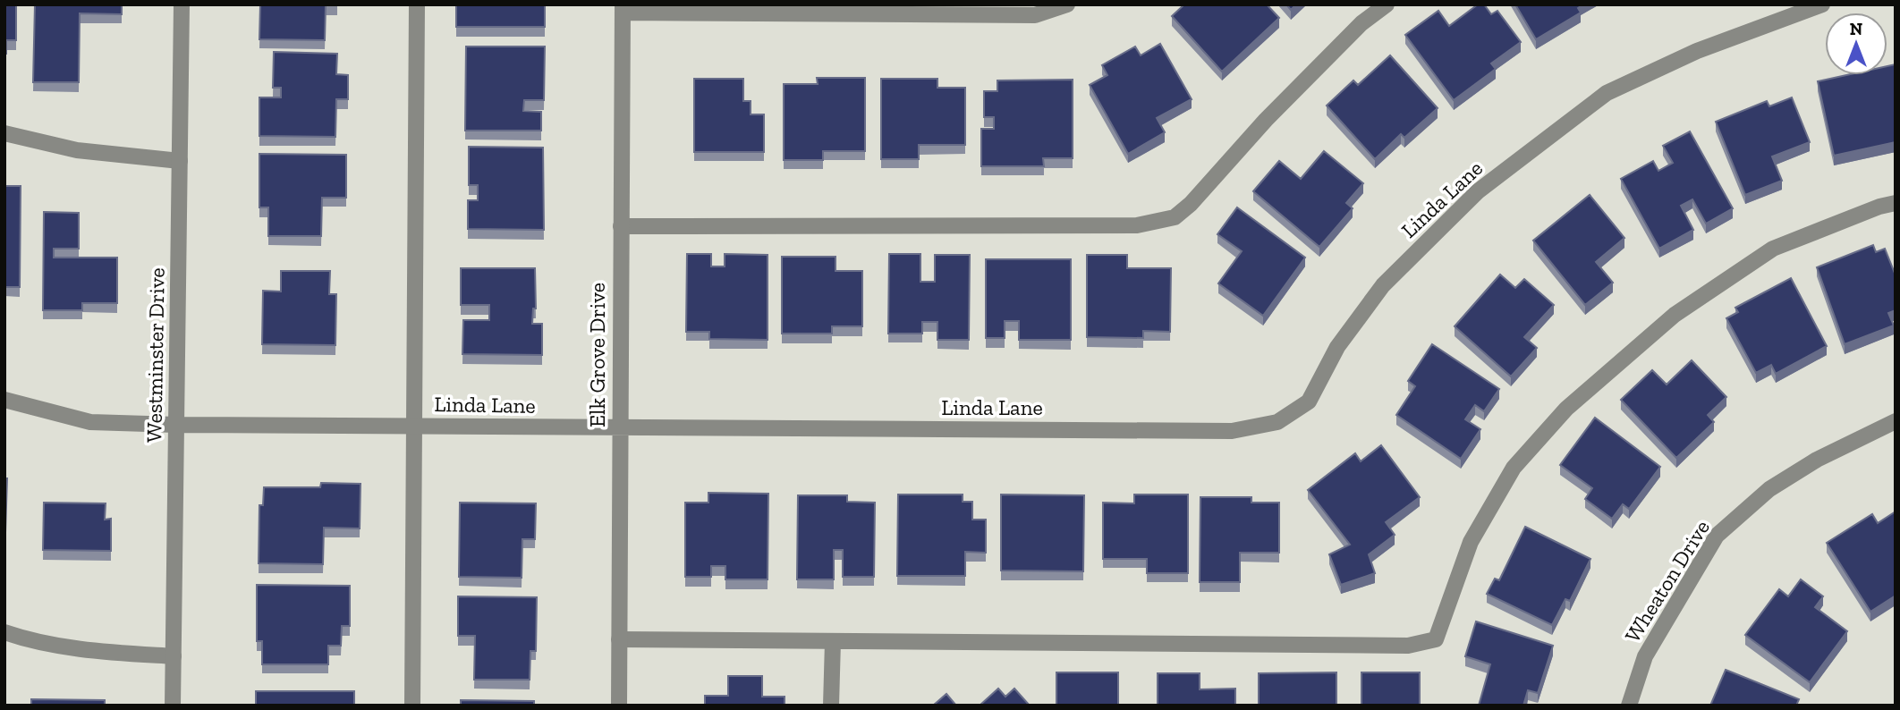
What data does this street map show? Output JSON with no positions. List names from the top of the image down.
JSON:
{
  "streets": {
    "street": [
      "Linda Lane",
      "Westminster Drive",
      "Elk Grove Drive",
      "Wheaton Drive"
    ]
  },
  "crossings": [
    ["Linda Lane", "Westminster Drive"],
    ["Linda Lane", "Elk Grove Drive"]
  ],
  "north": "top"
}
